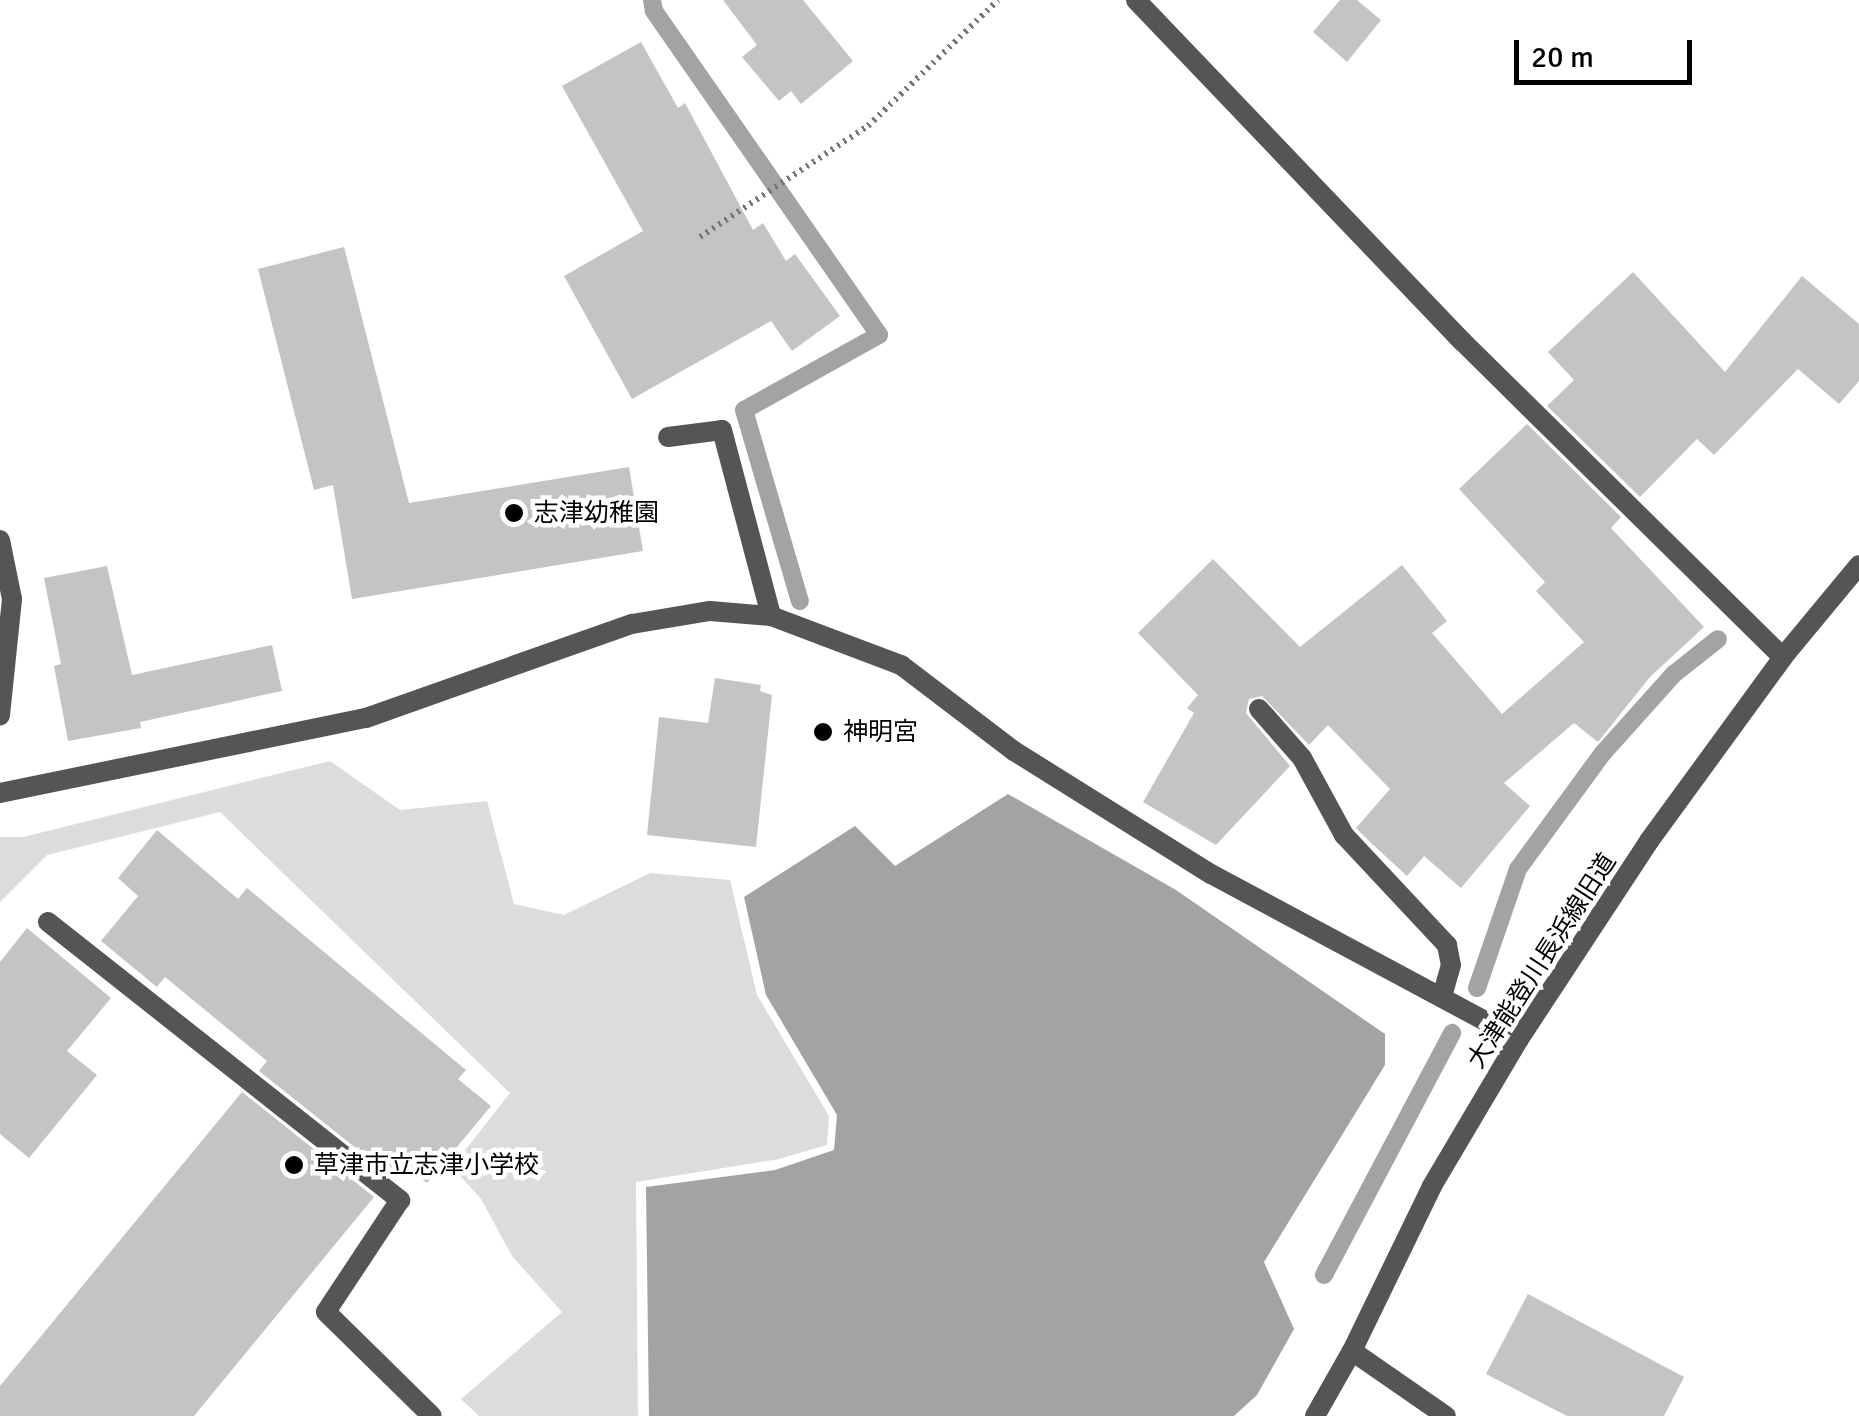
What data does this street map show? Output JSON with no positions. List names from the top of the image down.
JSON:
{
  "streets": {
    "street": ["大津能登川長浜線旧道"]
  },
  "places": ["志津幼稚園", "神明宮", "草津市立志津小学校"],
  "scale_bar": "20 m"
}
